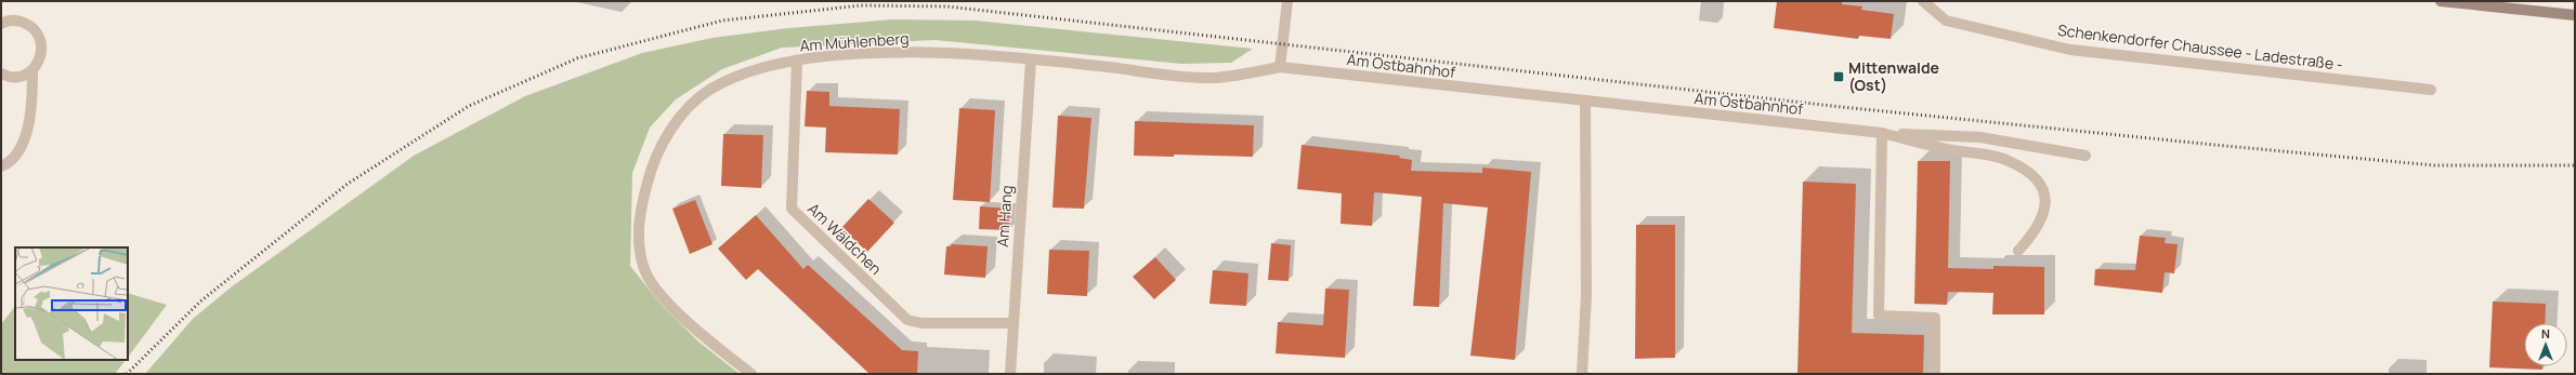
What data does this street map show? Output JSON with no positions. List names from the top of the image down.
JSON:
{
  "streets": {
    "street": [
      "Am Mühlenberg",
      "Schenkendorfer Chaussee - Ladestraße -",
      "Am Ostbahnhof",
      "Am Hang",
      "Am Wäldchen"
    ]
  },
  "crossings": [
    ["Am Mühlenberg", "Am Ostbahnhof"],
    ["Am Mühlenberg", "Am Hang"],
    ["Am Mühlenberg", "Am Wäldchen"],
    ["Am Hang", "Am Wäldchen"]
  ],
  "places": {
    "transit": ["Mittenwalde (Ost)"]
  },
  "north": "top"
}
